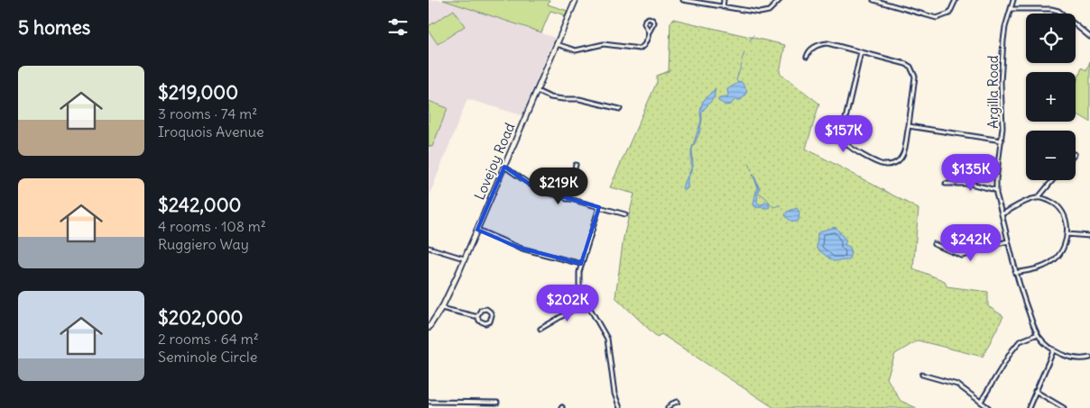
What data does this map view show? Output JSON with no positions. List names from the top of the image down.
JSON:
{
  "streets": {
    "main road": ["Lovejoy Road"],
    "street": ["Argilla Road"]
  },
  "page": {
    "heading": "5 homes",
    "map_buttons": ["+", "−"],
    "list": [
      {
        "name": "$219,000",
        "note": "3 rooms · 74 m² · Iroquois Avenue"
      },
      {
        "name": "$242,000",
        "note": "4 rooms · 108 m² · Ruggiero Way"
      },
      {
        "name": "$202,000",
        "note": "2 rooms · 64 m² · Seminole Circle"
      }
    ],
    "price": [
      "$157K",
      "$135K",
      "$219K",
      "$242K",
      "$202K"
    ]
  }
}
